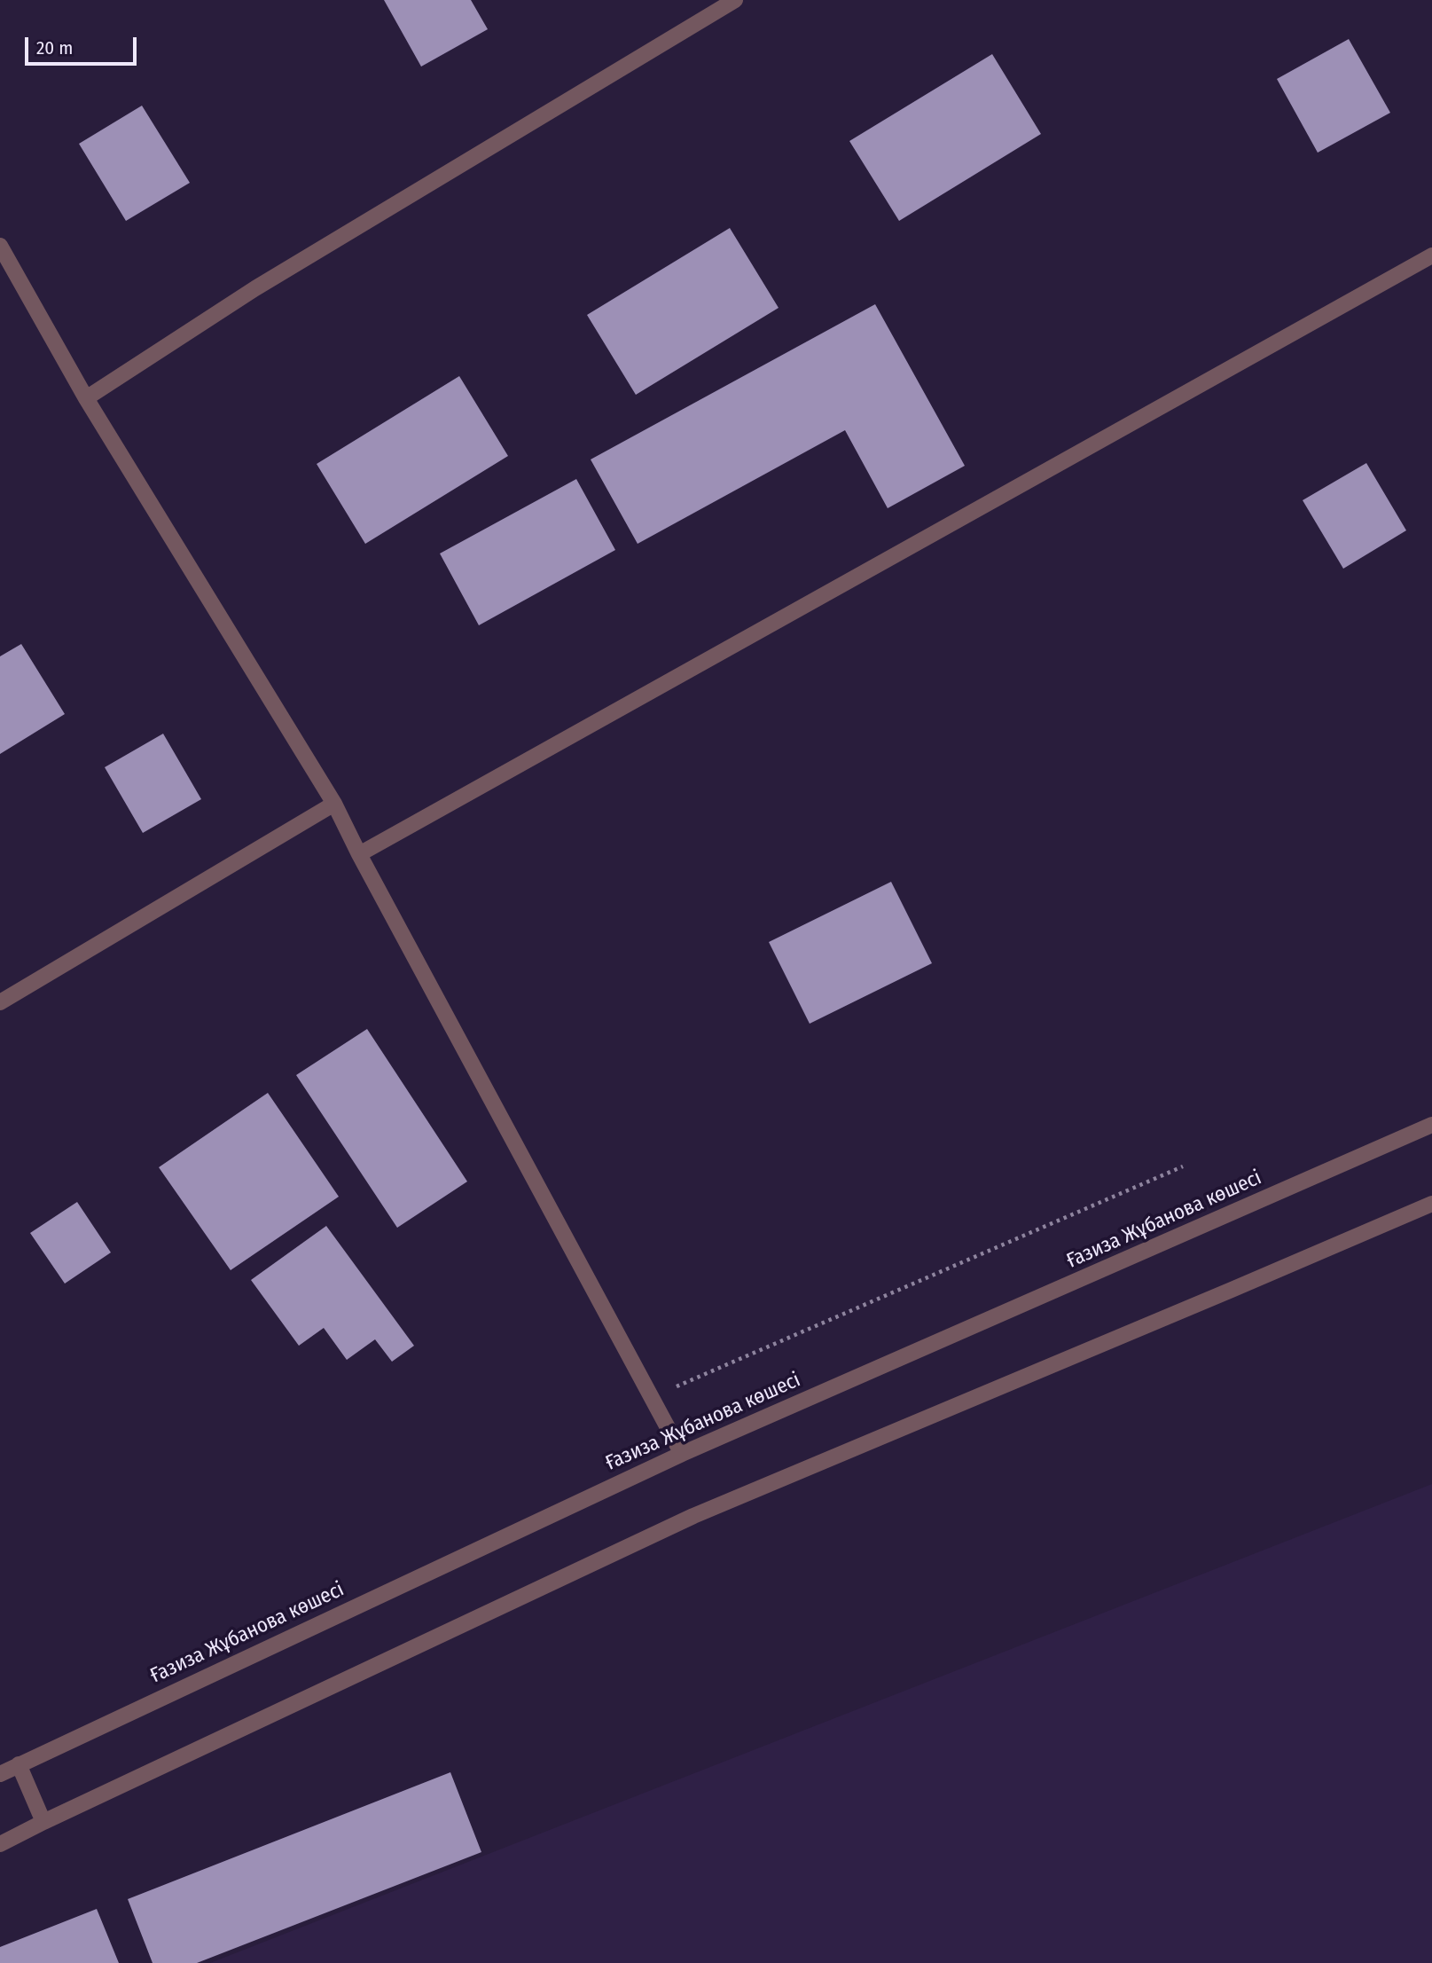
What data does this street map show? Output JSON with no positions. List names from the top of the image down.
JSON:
{
  "streets": {
    "street": ["Ғазиза Жұбанова көшесі"]
  },
  "scale_bar": "20 m"
}
